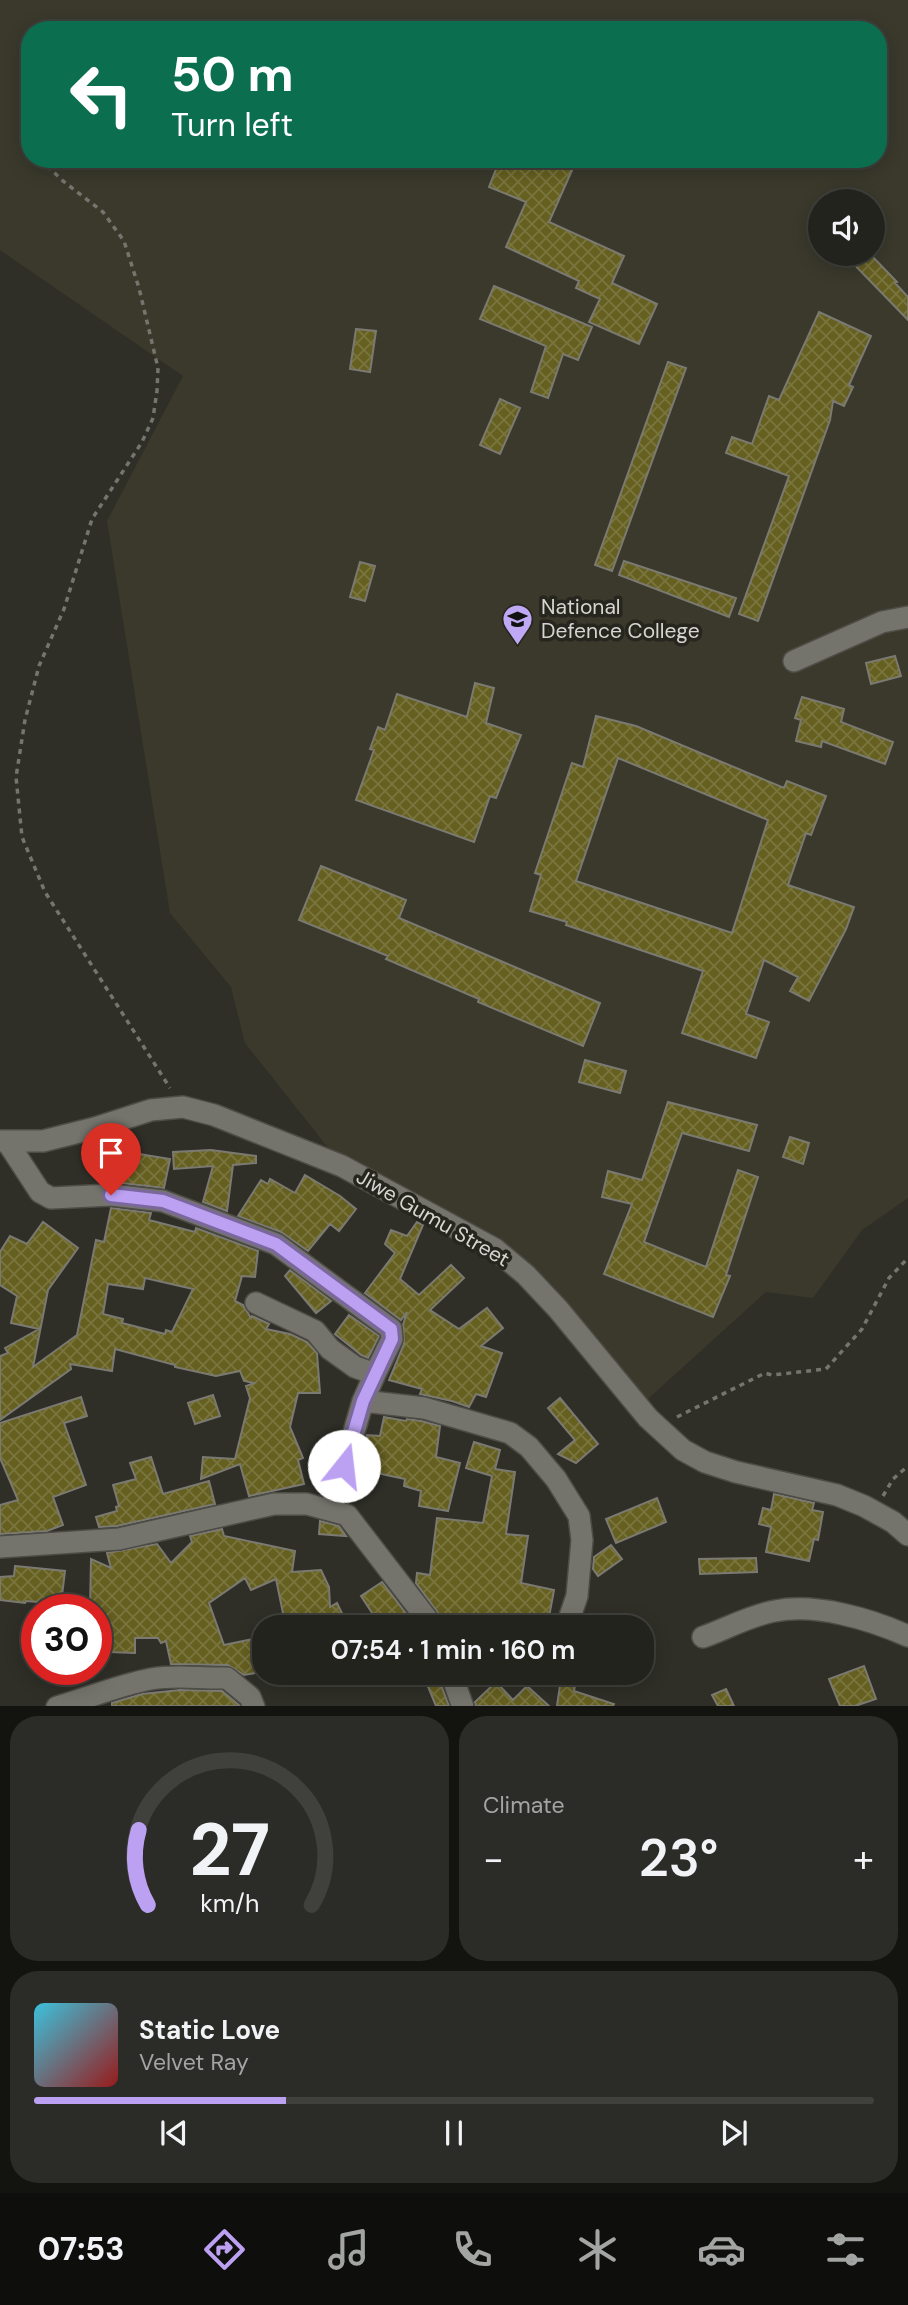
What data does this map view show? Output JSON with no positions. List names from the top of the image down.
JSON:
{
  "streets": {
    "street": ["Jiwe Gumu Street"]
  },
  "places": {
    "school or university": ["National Defence College"]
  },
  "page": {
    "turn": ["50 m", "Turn left"],
    "limit": "30",
    "trip": "07:54 · 1 min · 160 m",
    "tile": "Climate",
    "heat": ["−", "23°", "+"],
    "song": ["Static Love", "Velvet Ray"],
    "tabs": "07:53",
    "gauge": ["27", "km/h"]
  }
}
